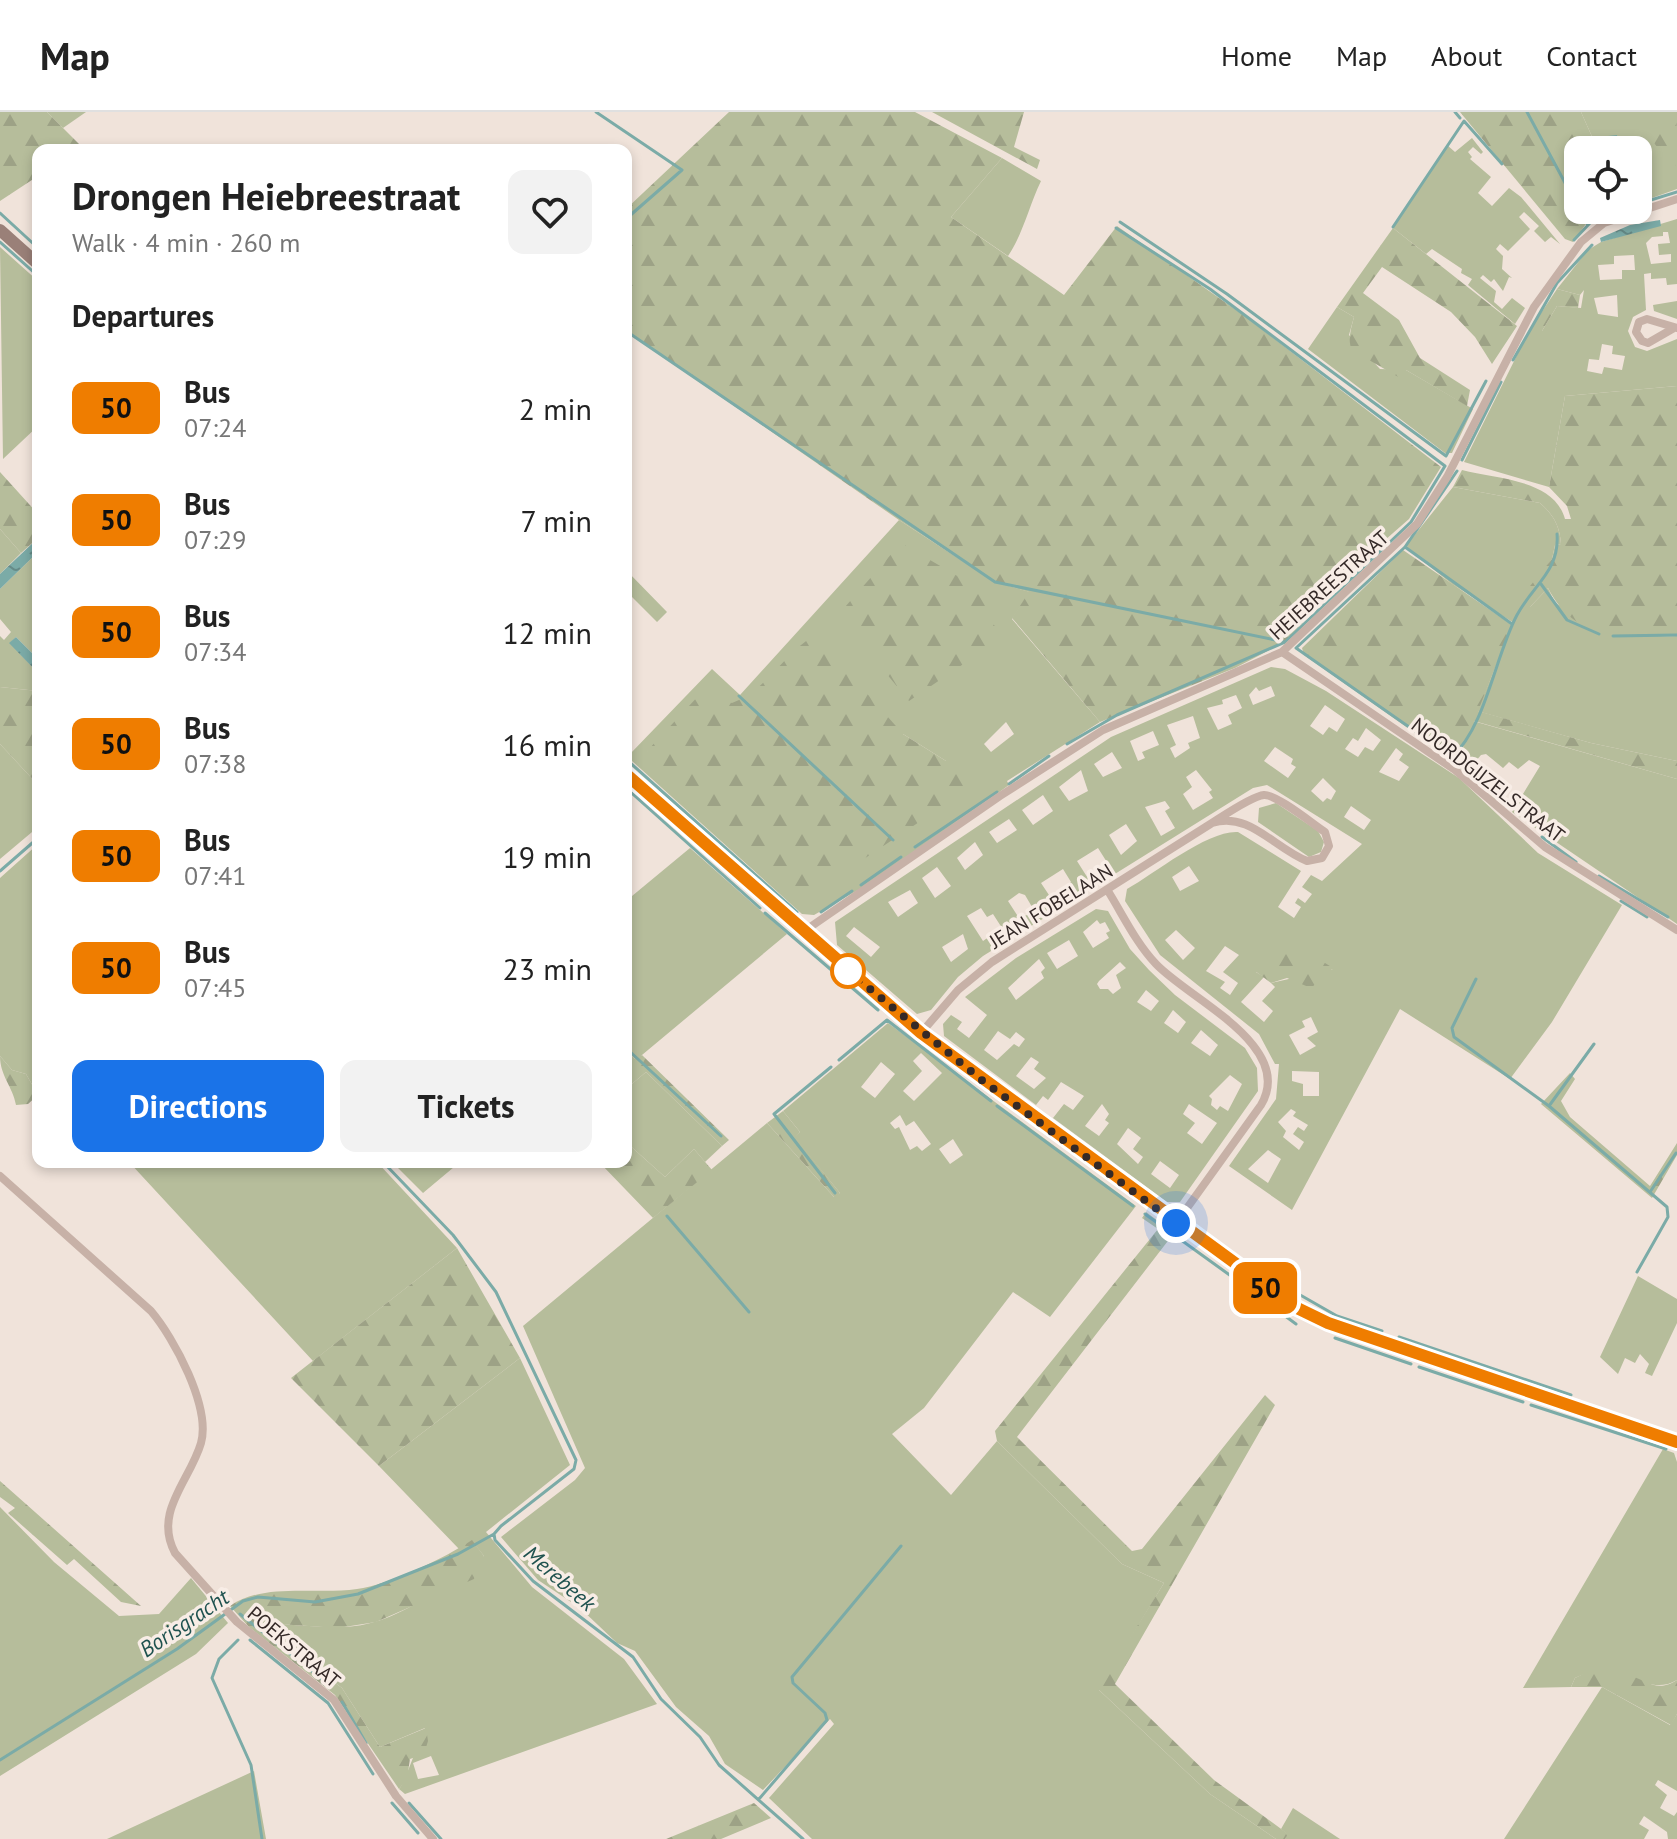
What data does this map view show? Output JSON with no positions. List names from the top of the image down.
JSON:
{
  "streets": {
    "street": [
      "HEIEBREESTRAAT",
      "NOORDGIJZELSTRAAT",
      "JEAN FOBELAAN",
      "POEKSTRAAT"
    ]
  },
  "crossings": [
    ["HEIEBREESTRAAT", "NOORDGIJZELSTRAAT"]
  ],
  "water": ["Merebeek", "Borisgracht"],
  "lines": ["bus line 50"],
  "page": {
    "header": "Map",
    "nav": [
      "Home",
      "Map",
      "About",
      "Contact"
    ],
    "on_map": "50",
    "heading": [
      ["Drongen Heiebreestraat", "Walk · 4 min · 260 m"],
      "Departures"
    ],
    "list": [
      {
        "mark": "50",
        "name": "Bus",
        "note": "07:24",
        "value": "2 min"
      },
      {
        "mark": "50",
        "name": "Bus",
        "note": "07:29",
        "value": "7 min"
      },
      {
        "mark": "50",
        "name": "Bus",
        "note": "07:34",
        "value": "12 min"
      },
      {
        "mark": "50",
        "name": "Bus",
        "note": "07:38",
        "value": "16 min"
      },
      {
        "mark": "50",
        "name": "Bus",
        "note": "07:41",
        "value": "19 min"
      },
      {
        "mark": "50",
        "name": "Bus",
        "note": "07:45",
        "value": "23 min"
      }
    ],
    "buttons": ["Directions", "Tickets"]
  }
}
